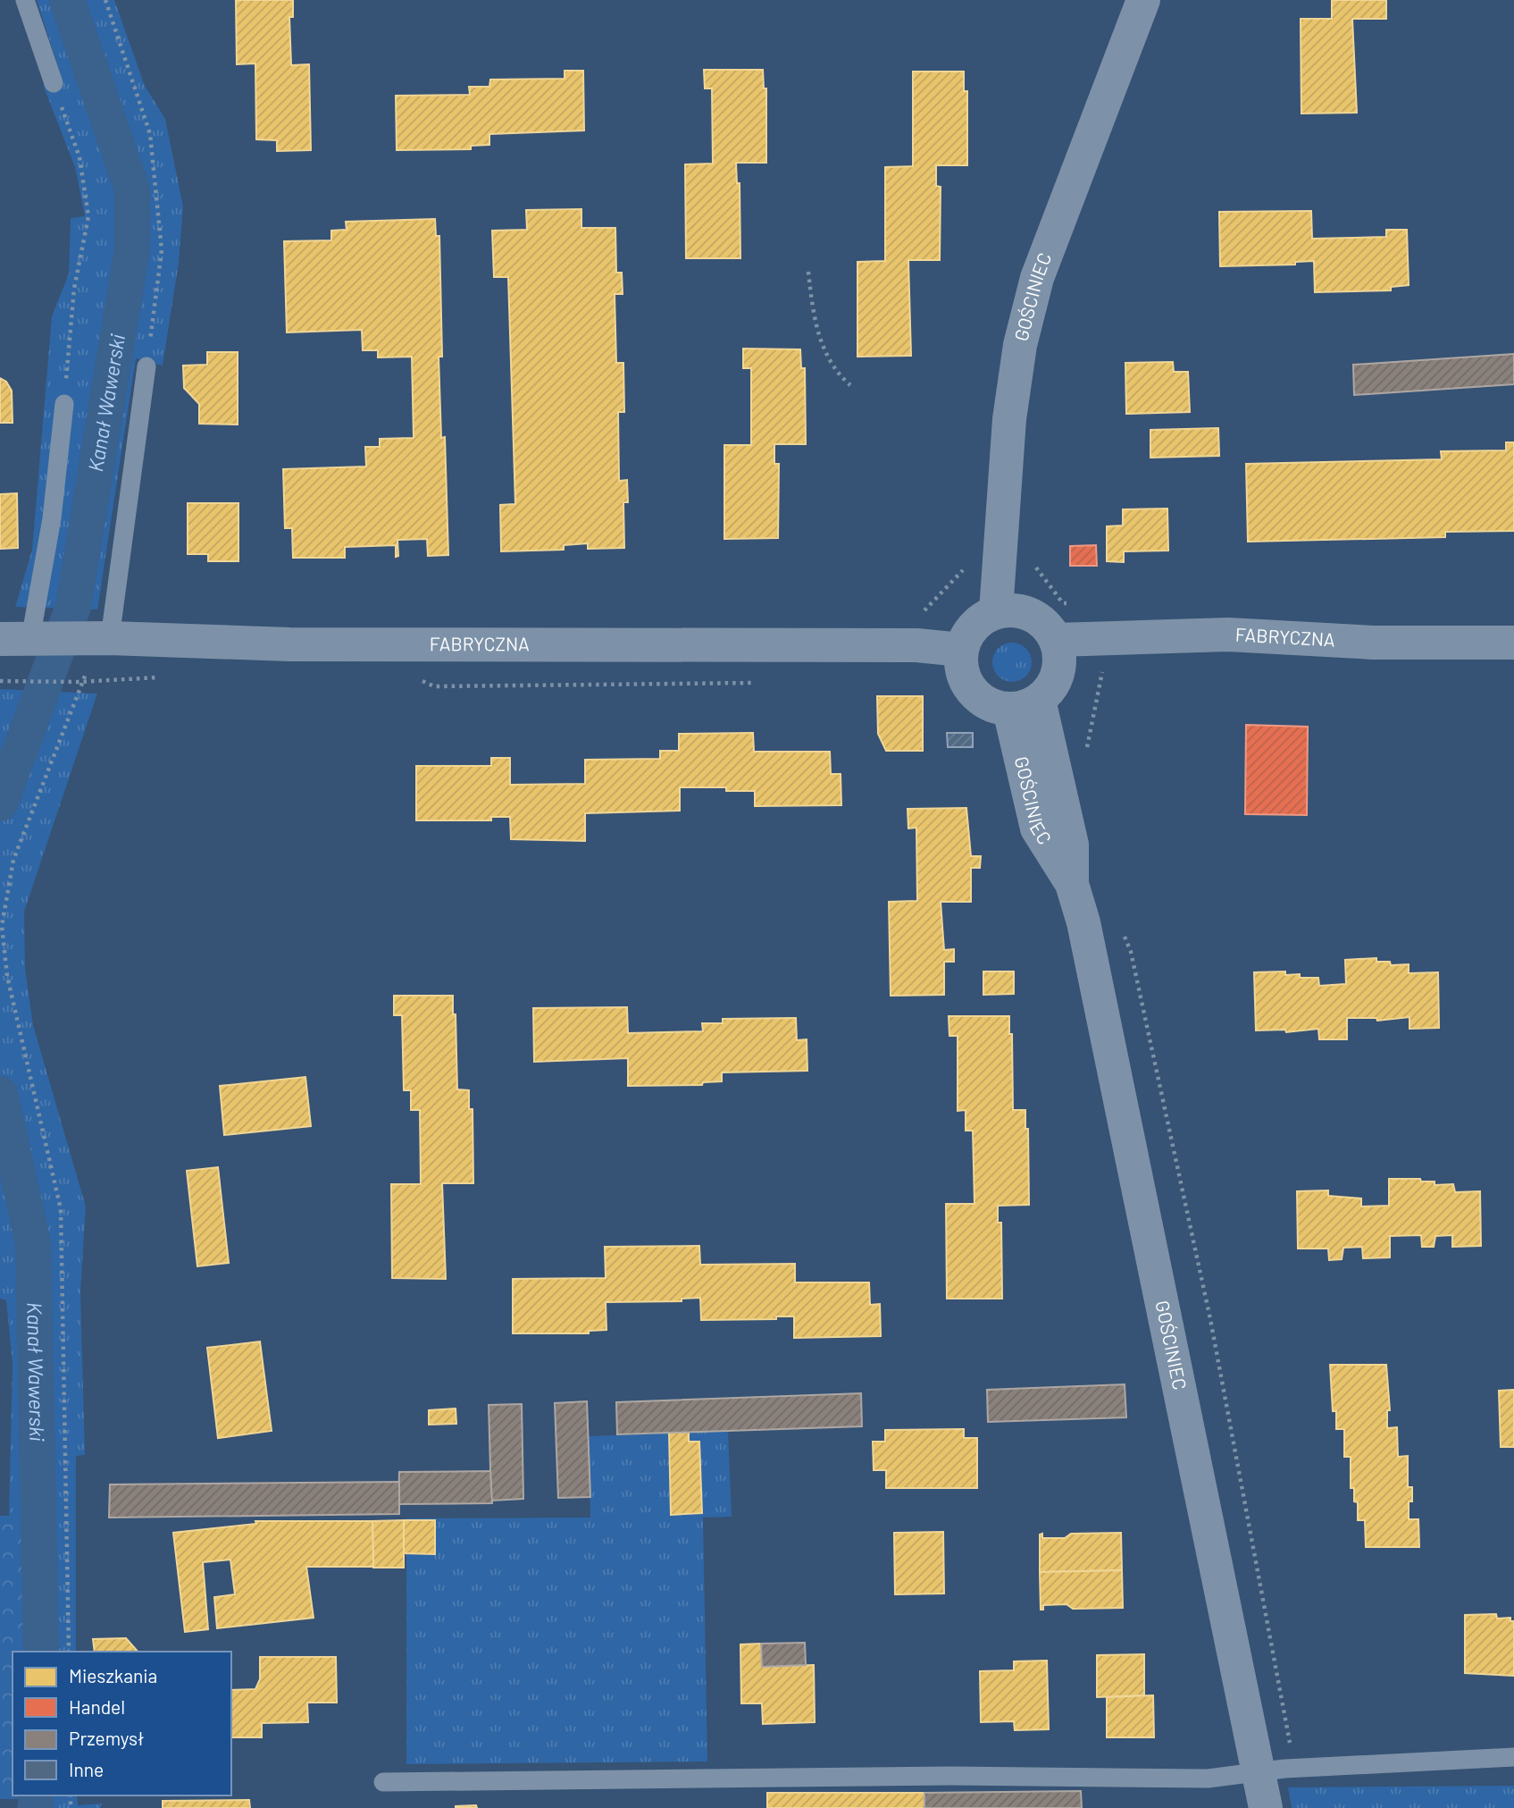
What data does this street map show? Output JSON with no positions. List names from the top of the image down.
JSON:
{
  "streets": {
    "street": ["GOŚCINIEC", "FABRYCZNA"]
  },
  "crossings": [
    ["GOŚCINIEC", "FABRYCZNA"]
  ],
  "water": ["Kanał Wawerski"],
  "legend": [
    "Mieszkania",
    "Handel",
    "Przemysł",
    "Inne"
  ]
}
